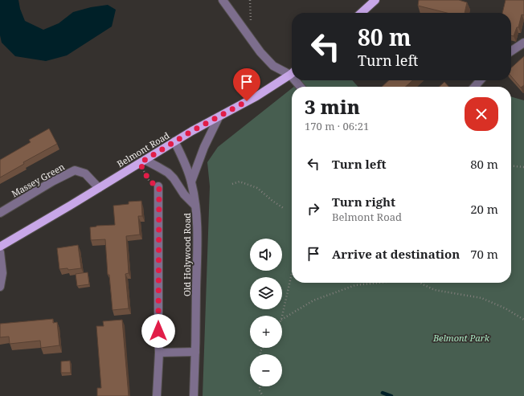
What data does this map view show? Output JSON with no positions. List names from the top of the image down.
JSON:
{
  "streets": {
    "main road": ["Belmont Road"],
    "street": ["Massey Green", "Old Holywood Road"]
  },
  "crossings": [
    ["Belmont Road", "Massey Green"],
    ["Belmont Road", "Old Holywood Road"]
  ],
  "parks": ["Belmont Park"],
  "page": {
    "turn": ["80 m", "Turn left"],
    "heading": ["3 min", "170 m · 06:21"],
    "list": [
      {
        "name": "Turn left",
        "value": "80 m"
      },
      {
        "name": "Turn right",
        "note": "Belmont Road",
        "value": "20 m"
      },
      {
        "name": "Arrive at destination",
        "value": "70 m"
      }
    ],
    "map_buttons": ["+", "−"]
  }
}
